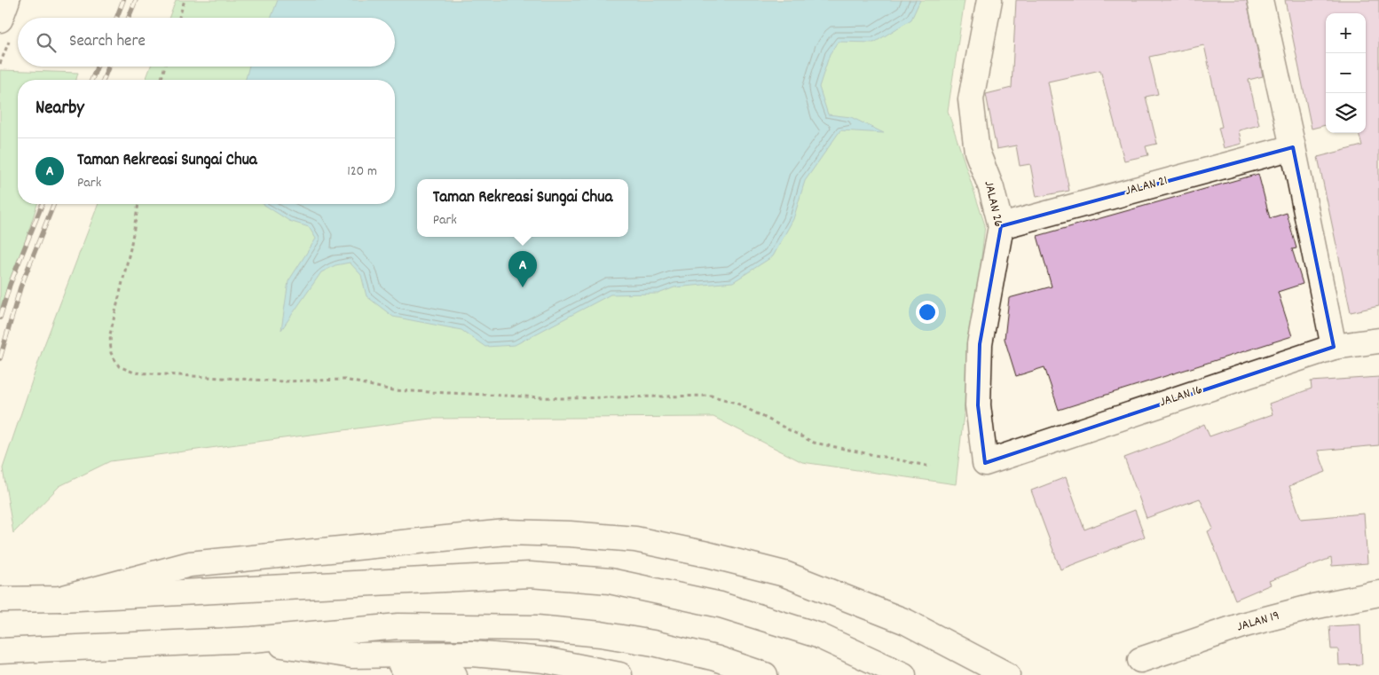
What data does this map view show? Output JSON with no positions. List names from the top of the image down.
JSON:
{
  "streets": {
    "main road": [
      "JALAN 21",
      "JALAN 26",
      "JALAN 16",
      "JALAN 19"
    ]
  },
  "crossings": [
    ["JALAN 21", "JALAN 26"],
    ["JALAN 26", "JALAN 16"]
  ],
  "page": {
    "map_buttons": ["+", "−"],
    "search": "Search here",
    "heading": "Nearby",
    "list": [
      {
        "mark": "A",
        "name": "Taman Rekreasi Sungai Chua",
        "note": "Park",
        "value": "120 m"
      }
    ],
    "popup": ["Taman Rekreasi Sungai Chua", "Park"],
    "pins": "A"
  }
}
